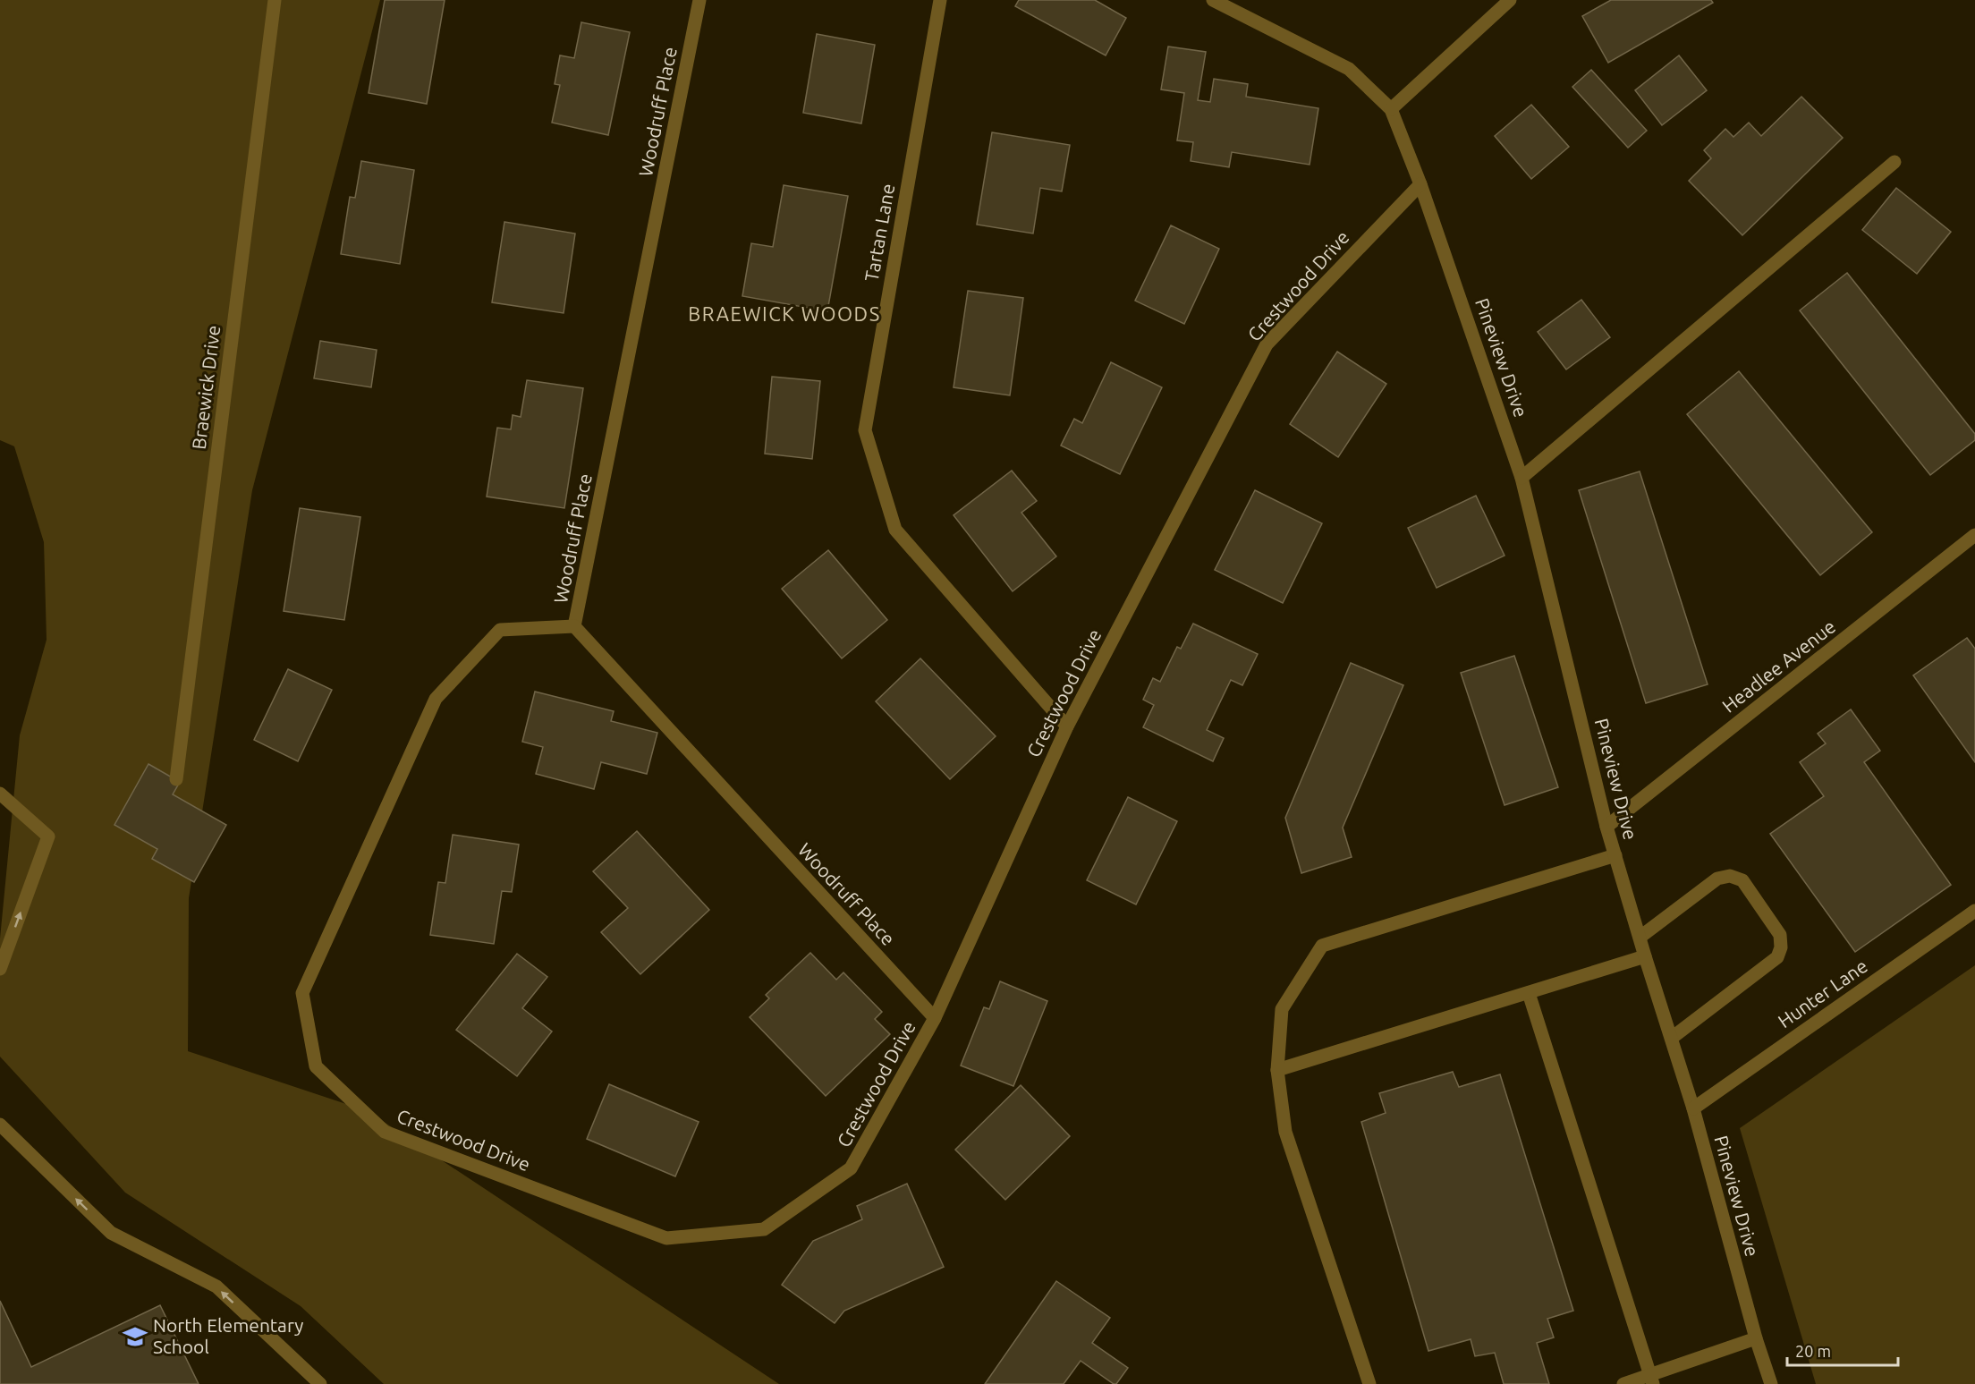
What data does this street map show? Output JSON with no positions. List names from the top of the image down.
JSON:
{
  "streets": {
    "street": [
      "Woodruff Place",
      "Tartan Lane",
      "Crestwood Drive",
      "Pineview Drive",
      "Braewick Drive",
      "Headlee Avenue",
      "Hunter Lane"
    ]
  },
  "crossings": [
    ["Woodruff Place", "Crestwood Drive"],
    ["Tartan Lane", "Crestwood Drive"],
    ["Crestwood Drive", "Pineview Drive"],
    ["Pineview Drive", "Headlee Avenue"],
    ["Pineview Drive", "Hunter Lane"]
  ],
  "districts": ["BRAEWICK WOODS"],
  "places": {
    "school or university": ["North Elementary School"]
  },
  "scale_bar": "20 m"
}
